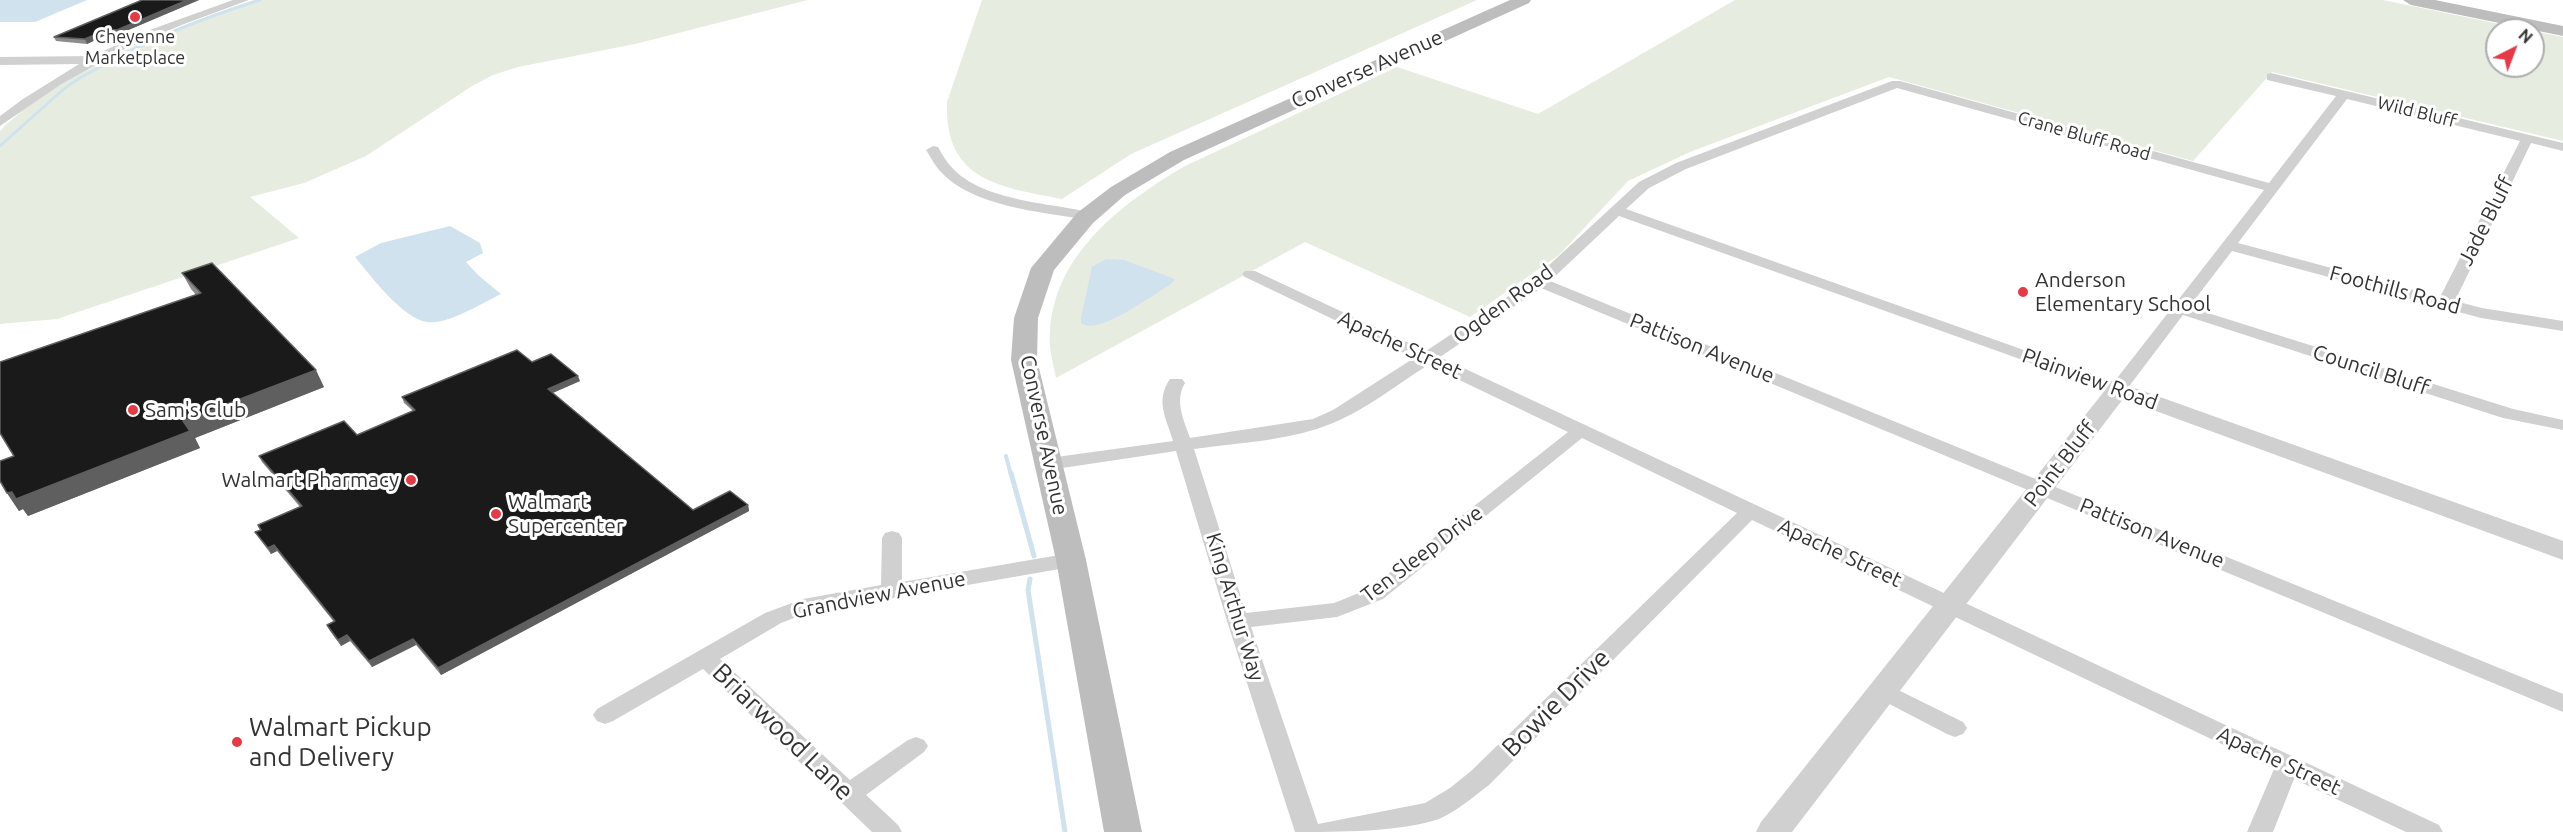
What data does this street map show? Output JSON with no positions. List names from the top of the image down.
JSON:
{
  "streets": {
    "main road": ["Converse Avenue"],
    "street": [
      "Wild Bluff",
      "Crane Bluff Road",
      "Jade Bluff",
      "Foothills Road",
      "Ogden Road",
      "Apache Street",
      "Pattison Avenue",
      "Council Bluff",
      "Plainview Road",
      "Point Bluff",
      "Ten Sleep Drive",
      "Grandview Avenue",
      "King Arthur Way",
      "Bowie Drive",
      "Briarwood Lane"
    ]
  },
  "crossings": [
    ["Converse Avenue", "Ogden Road"],
    ["Converse Avenue", "Grandview Avenue"],
    ["Wild Bluff", "Jade Bluff"],
    ["Wild Bluff", "Point Bluff"],
    ["Crane Bluff Road", "Ogden Road"],
    ["Crane Bluff Road", "Point Bluff"],
    ["Jade Bluff", "Foothills Road"],
    ["Foothills Road", "Point Bluff"],
    ["Ogden Road", "Apache Street"],
    ["Ogden Road", "Pattison Avenue"],
    ["Ogden Road", "Plainview Road"],
    ["Ogden Road", "King Arthur Way"],
    ["Apache Street", "Point Bluff"],
    ["Apache Street", "Ten Sleep Drive"],
    ["Apache Street", "Bowie Drive"],
    ["Pattison Avenue", "Point Bluff"],
    ["Council Bluff", "Point Bluff"],
    ["Plainview Road", "Point Bluff"],
    ["Ten Sleep Drive", "King Arthur Way"],
    ["Grandview Avenue", "Briarwood Lane"]
  ],
  "places": [
    "Cheyenne Marketplace",
    "Anderson Elementary School",
    "Sam's Club",
    "Walmart Pharmacy",
    "Walmart Supercenter",
    "Walmart Pickup and Delivery"
  ],
  "north": "top right"
}
